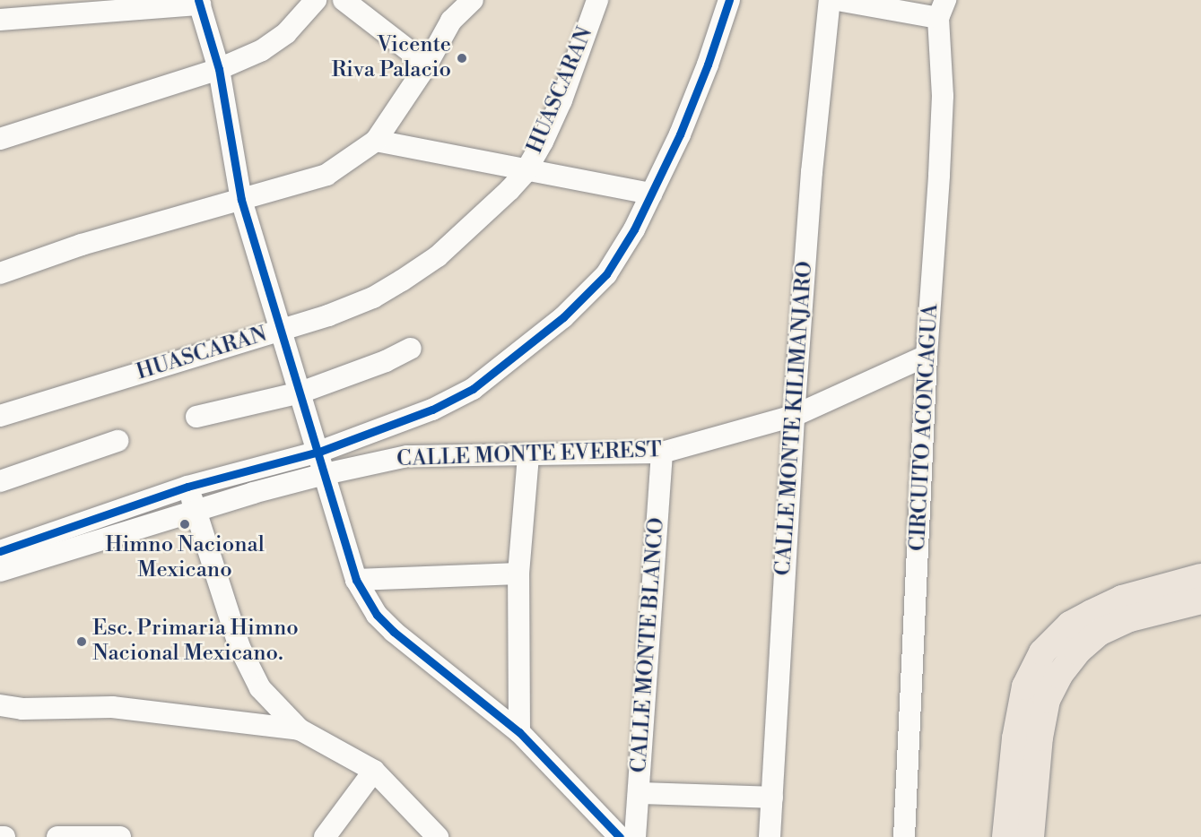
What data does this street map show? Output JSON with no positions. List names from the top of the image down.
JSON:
{
  "streets": {
    "street": [
      "HUASCARAN",
      "CALLE MONTE KILIMANJARO",
      "CIRCUITO ACONCAGUA",
      "CALLE MONTE EVEREST",
      "CALLE MONTE BLANCO"
    ]
  },
  "crossings": [
    ["CALLE MONTE KILIMANJARO", "CALLE MONTE EVEREST"],
    ["CIRCUITO ACONCAGUA", "CALLE MONTE EVEREST"],
    ["CALLE MONTE EVEREST", "CALLE MONTE BLANCO"]
  ],
  "places": ["Vicente Riva Palacio", "Himno Nacional Mexicano", "Esc. Primaria Himno Nacional Mexicano."]
}
